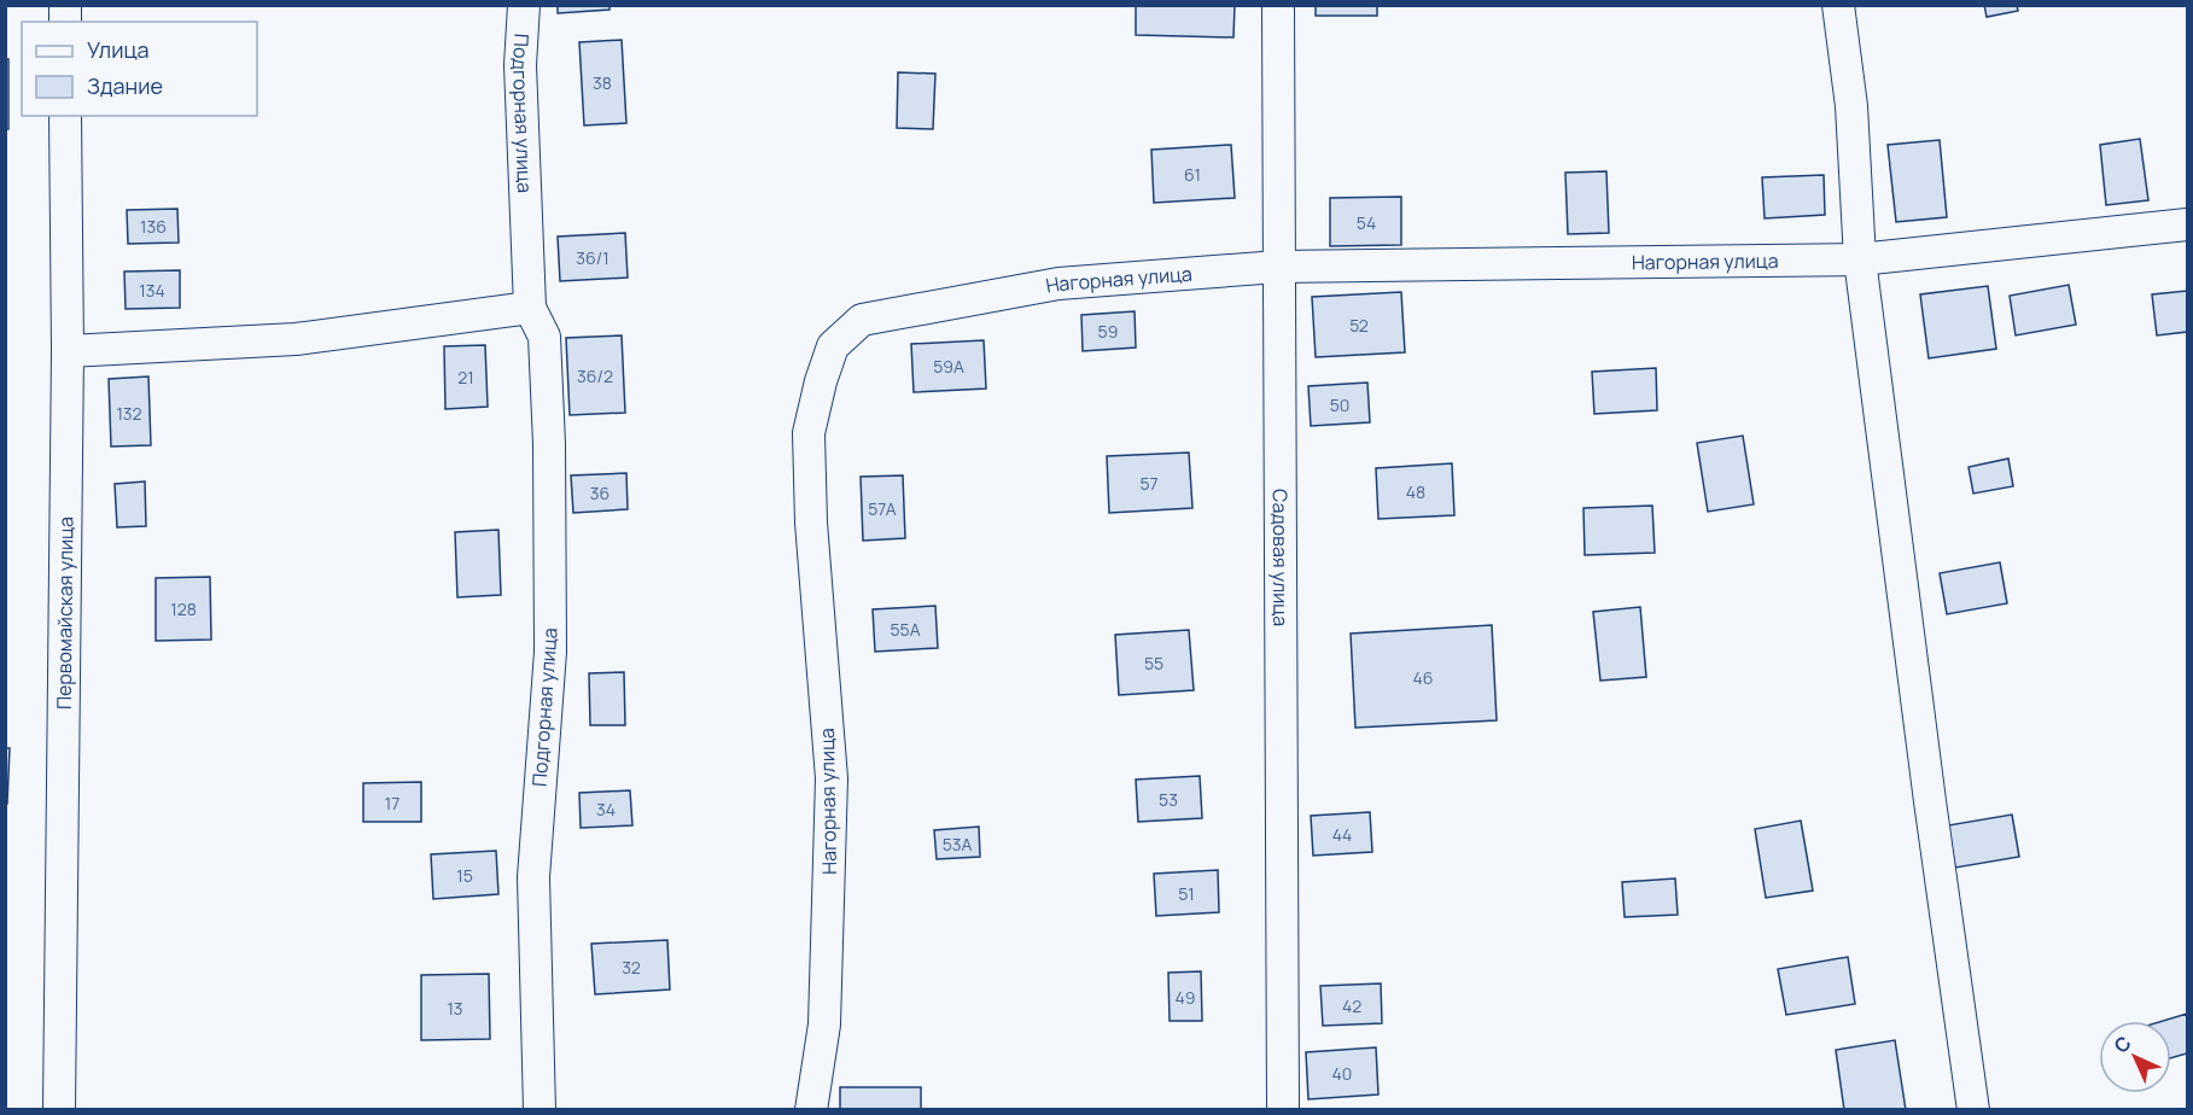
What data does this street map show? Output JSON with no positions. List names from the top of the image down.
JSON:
{
  "streets": {
    "street": [
      "Подгорная улица",
      "Нагорная улица",
      "Садовая улица",
      "Первомайская улица"
    ]
  },
  "crossings": [
    ["Нагорная улица", "Садовая улица"]
  ],
  "house_numbers": [
    "38",
    "61",
    "54",
    "136",
    "36/1",
    "134",
    "52",
    "59",
    "59А",
    "36/2",
    "21",
    "50",
    "132",
    "57",
    "48",
    "36",
    "57А",
    "128",
    "55А",
    "55",
    "46",
    "53",
    "17",
    "34",
    "44",
    "53А",
    "15",
    "51",
    "32",
    "49",
    "42",
    "13",
    "40"
  ],
  "legend": ["Улица", "Здание"],
  "north": "top left"
}
